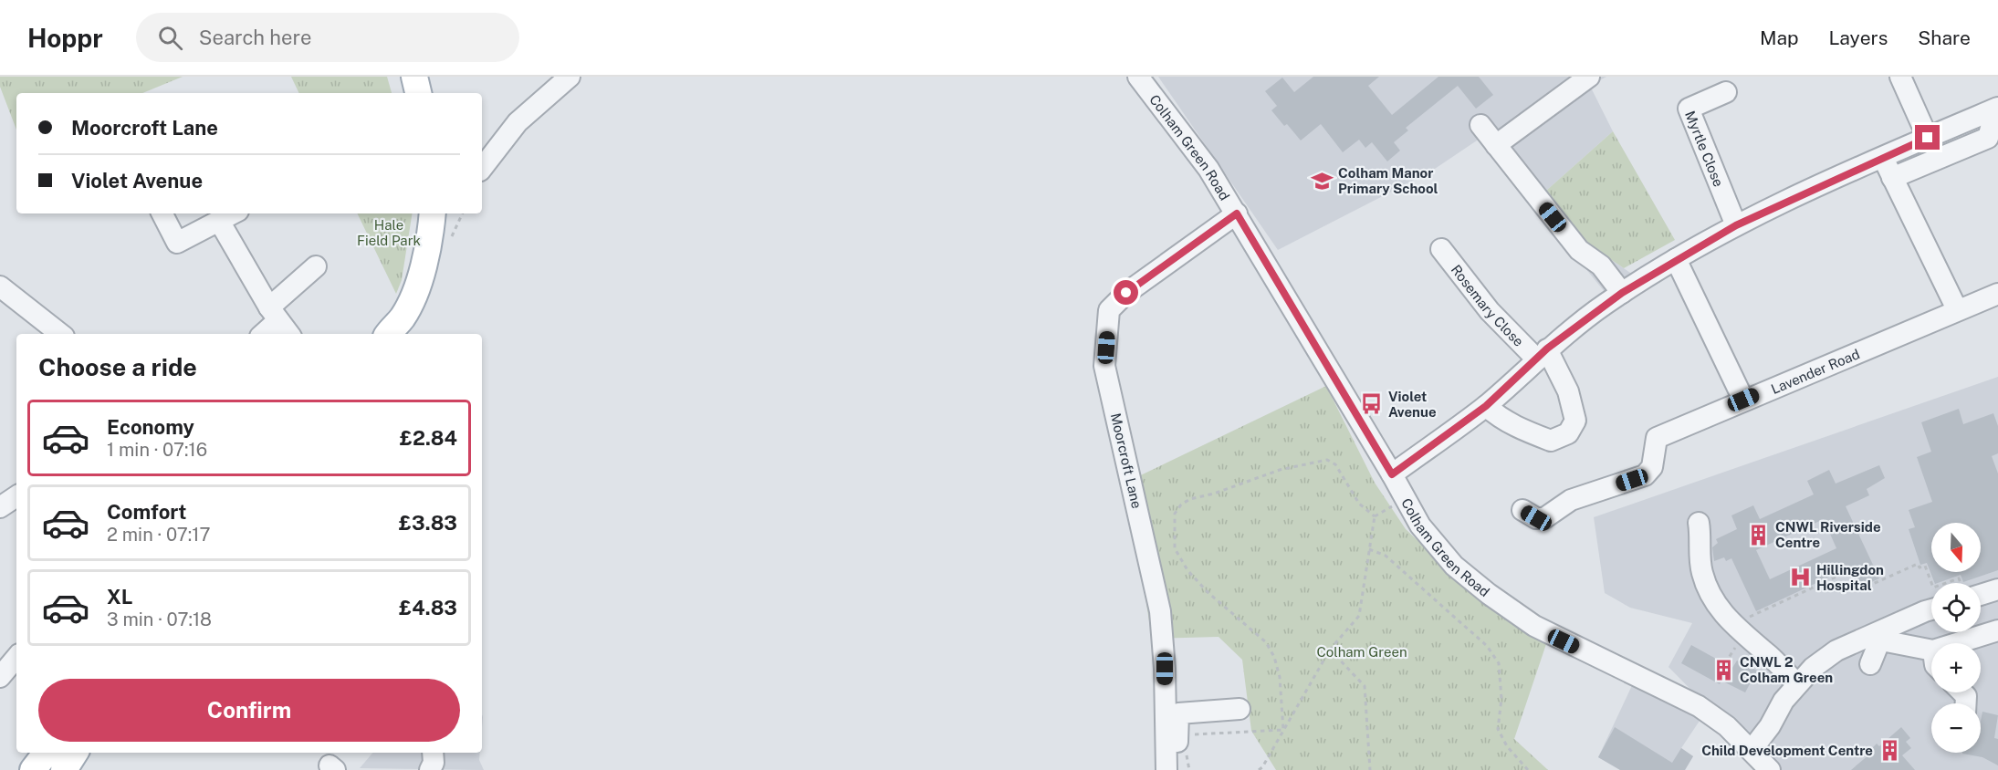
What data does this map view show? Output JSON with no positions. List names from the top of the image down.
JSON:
{
  "streets": {
    "street": [
      "Colham Green Road",
      "Myrtle Close",
      "Rosemary Close",
      "Lavender Road",
      "Moorcroft Lane"
    ]
  },
  "crossings": [
    ["Colham Green Road", "Moorcroft Lane"]
  ],
  "parks": ["Hale Field Park", "Colham Green"],
  "places": {
    "school or university": ["Colham Manor Primary School"],
    "bus stop": ["Violet Avenue"],
    "building": ["CNWL Riverside Centre", "CNWL 2 Colham Green", "Child Development Centre"],
    "hospital": ["Hillingdon Hospital"]
  },
  "north": "bottom",
  "page": {
    "header": "Hoppr",
    "search": "Search here",
    "nav": ["Map", "Layers", "Share"],
    "banner": ["Moorcroft Lane", "Violet Avenue"],
    "heading": "Choose a ride",
    "list": [
      {
        "name": "Economy",
        "note": "1 min · 07:16",
        "value": "£2.84"
      },
      {
        "name": "Comfort",
        "note": "2 min · 07:17",
        "value": "£3.83"
      },
      {
        "name": "XL",
        "note": "3 min · 07:18",
        "value": "£4.83"
      }
    ],
    "map_buttons": ["+", "−"],
    "buttons": "Confirm"
  }
}
